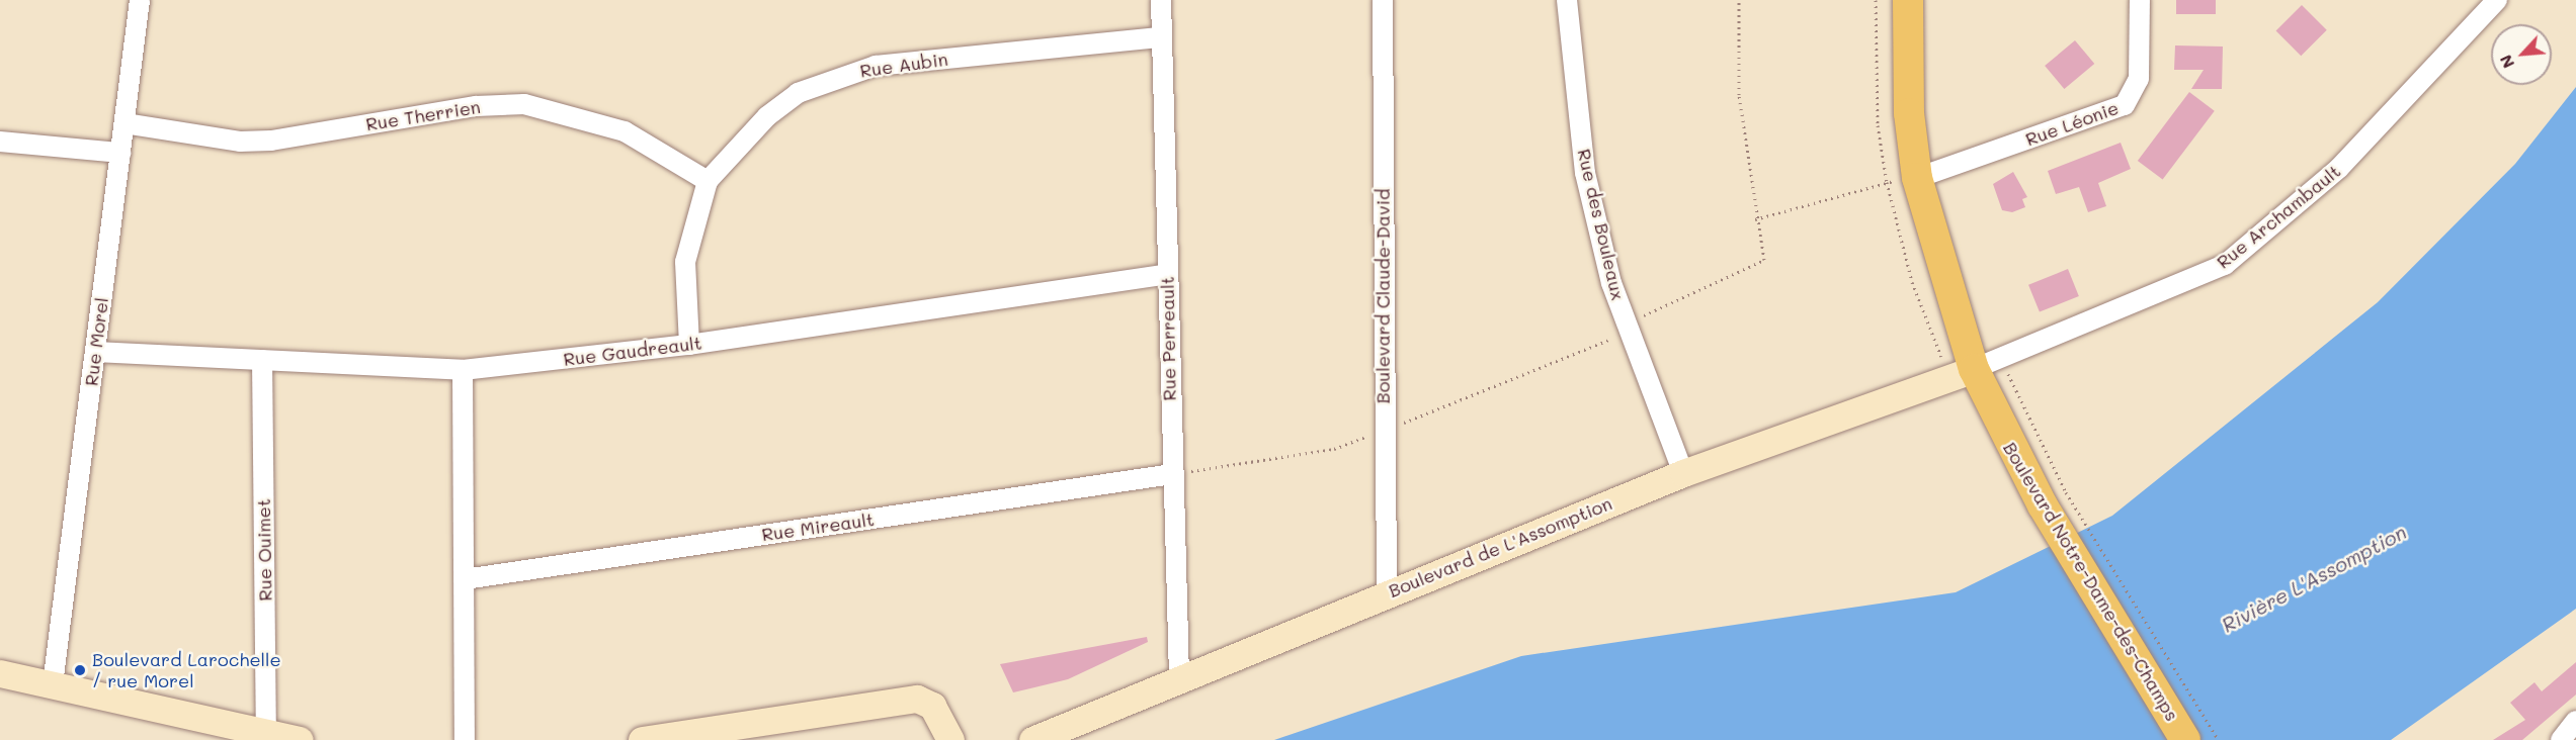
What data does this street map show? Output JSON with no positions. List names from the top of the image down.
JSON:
{
  "streets": {
    "main road": ["Boulevard Notre-Dame-des-Champs"],
    "street": [
      "Rue Aubin",
      "Rue Therrien",
      "Rue Léonie",
      "Rue Archambault",
      "Rue des Bouleaux",
      "Boulevard Claude-David",
      "Rue Perreault",
      "Rue Morel",
      "Rue Gaudreault",
      "Rue Mireault",
      "Boulevard de L'Assomption",
      "Rue Ouimet"
    ]
  },
  "crossings": [
    ["Rue Aubin", "Rue Therrien"],
    ["Rue Aubin", "Rue Perreault"],
    ["Rue Aubin", "Rue Gaudreault"],
    ["Rue Therrien", "Rue Morel"],
    ["Rue Léonie", "Boulevard Notre-Dame-des-Champs"],
    ["Rue Archambault", "Boulevard de L'Assomption"],
    ["Rue Archambault", "Boulevard Notre-Dame-des-Champs"],
    ["Rue des Bouleaux", "Boulevard de L'Assomption"],
    ["Boulevard Claude-David", "Boulevard de L'Assomption"],
    ["Rue Perreault", "Rue Gaudreault"],
    ["Rue Perreault", "Rue Mireault"],
    ["Rue Perreault", "Boulevard de L'Assomption"],
    ["Rue Morel", "Rue Gaudreault"],
    ["Rue Gaudreault", "Rue Ouimet"],
    ["Boulevard de L'Assomption", "Boulevard Notre-Dame-des-Champs"]
  ],
  "water": ["Rivière L'Assomption"],
  "places": ["Boulevard Larochelle / rue Morel"],
  "north": "bottom left"
}
